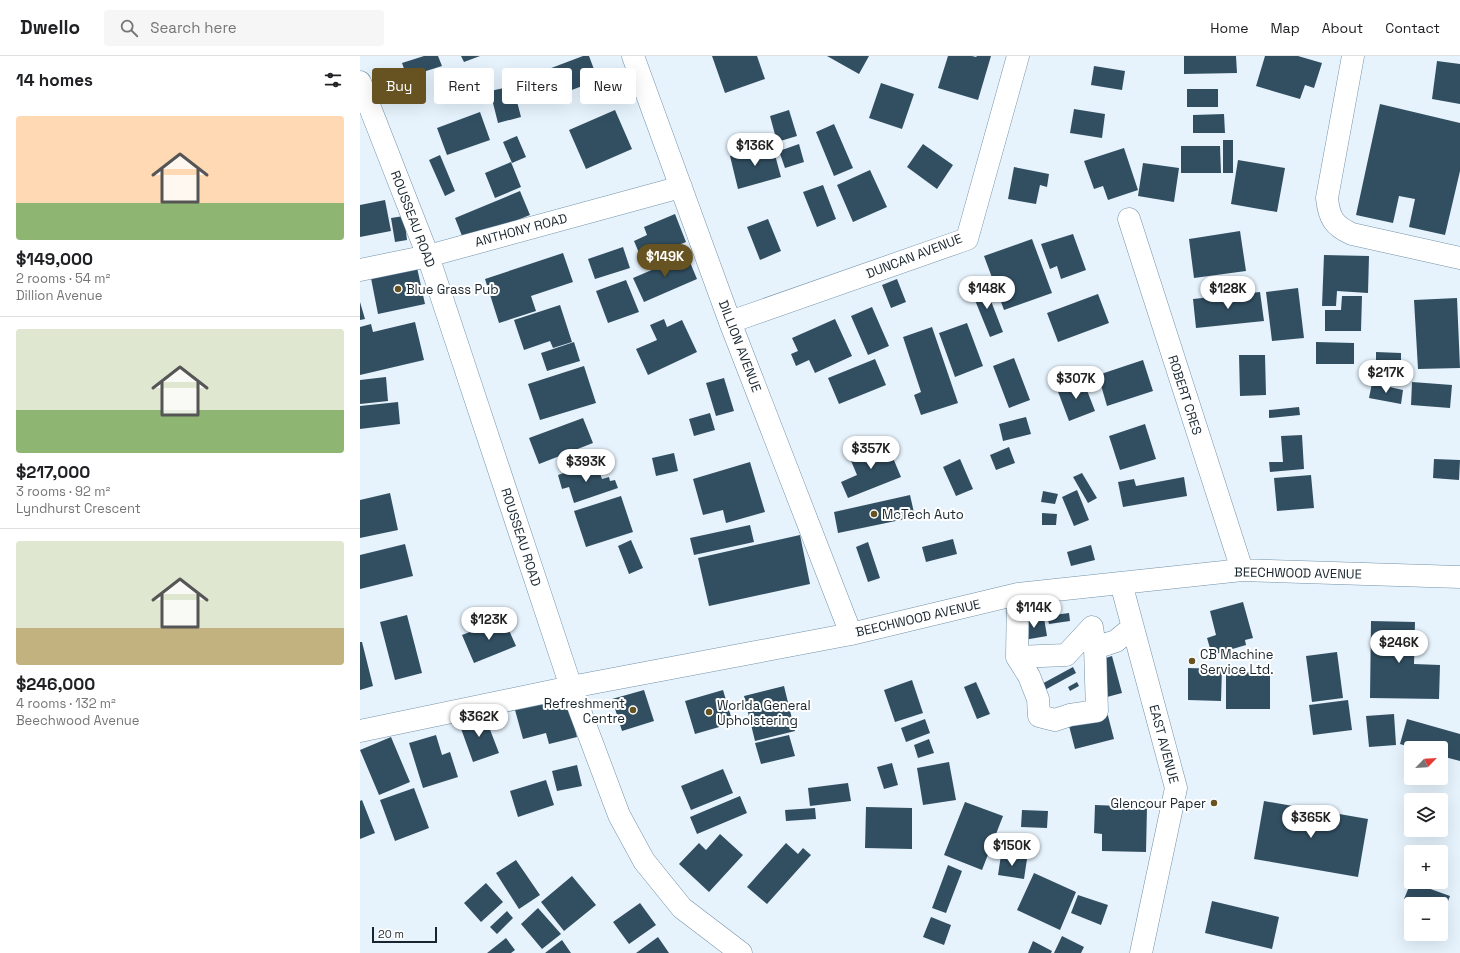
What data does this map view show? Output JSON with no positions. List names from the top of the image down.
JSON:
{
  "streets": {
    "street": [
      "ROUSSEAU ROAD",
      "ANTHONY ROAD",
      "DUNCAN AVENUE",
      "DILLION AVENUE",
      "ROBERT CRES",
      "BEECHWOOD AVENUE",
      "EAST AVENUE"
    ]
  },
  "crossings": [
    ["ROUSSEAU ROAD", "ANTHONY ROAD"],
    ["ROUSSEAU ROAD", "BEECHWOOD AVENUE"],
    ["ANTHONY ROAD", "DILLION AVENUE"],
    ["DUNCAN AVENUE", "DILLION AVENUE"],
    ["DILLION AVENUE", "BEECHWOOD AVENUE"],
    ["ROBERT CRES", "BEECHWOOD AVENUE"],
    ["BEECHWOOD AVENUE", "EAST AVENUE"]
  ],
  "places": [
    "Blue Grass Pub",
    "McTech Auto",
    "CB Machine Service Ltd.",
    "Refreshment Centre",
    "Worlda General Upholstering",
    "Glencour Paper"
  ],
  "scale_bar": "20 m",
  "north": "top right",
  "page": {
    "header": "Dwello",
    "search": "Search here",
    "nav": [
      "Home",
      "Map",
      "About",
      "Contact"
    ],
    "heading": "14 homes",
    "chip": [
      "Buy",
      "Rent",
      "Filters",
      "New"
    ],
    "list": [
      {
        "name": "$149,000",
        "note": "2 rooms · 54 m² · Dillion Avenue"
      },
      {
        "name": "$217,000",
        "note": "3 rooms · 92 m² · Lyndhurst Crescent"
      },
      {
        "name": "$246,000",
        "note": "4 rooms · 132 m² · Beechwood Avenue"
      }
    ],
    "price": [
      "$136K",
      "$149K",
      "$148K",
      "$128K",
      "$217K",
      "$307K",
      "$357K",
      "$393K",
      "$114K",
      "$123K",
      "$246K",
      "$362K",
      "$365K",
      "$150K"
    ],
    "map_buttons": ["+", "−"],
    "scale": "20 m"
  }
}
